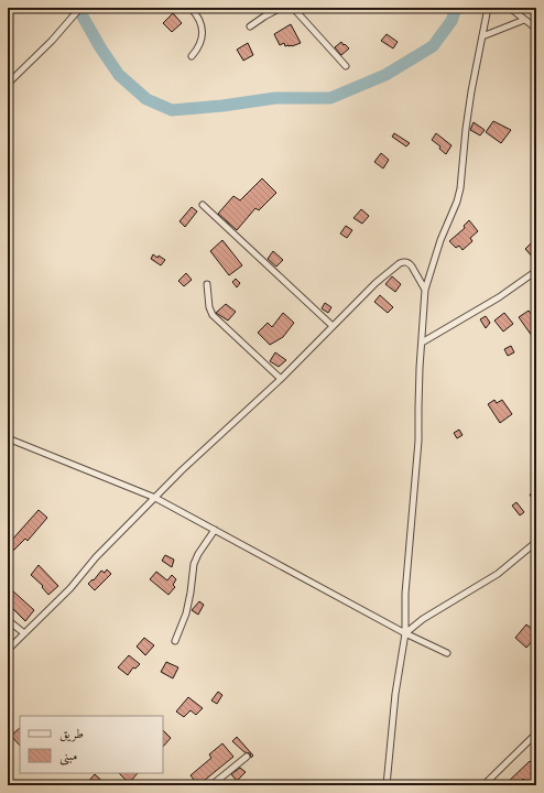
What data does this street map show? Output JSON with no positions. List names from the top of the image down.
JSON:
{
  "legend": ["طريق", "مبنى"]
}
